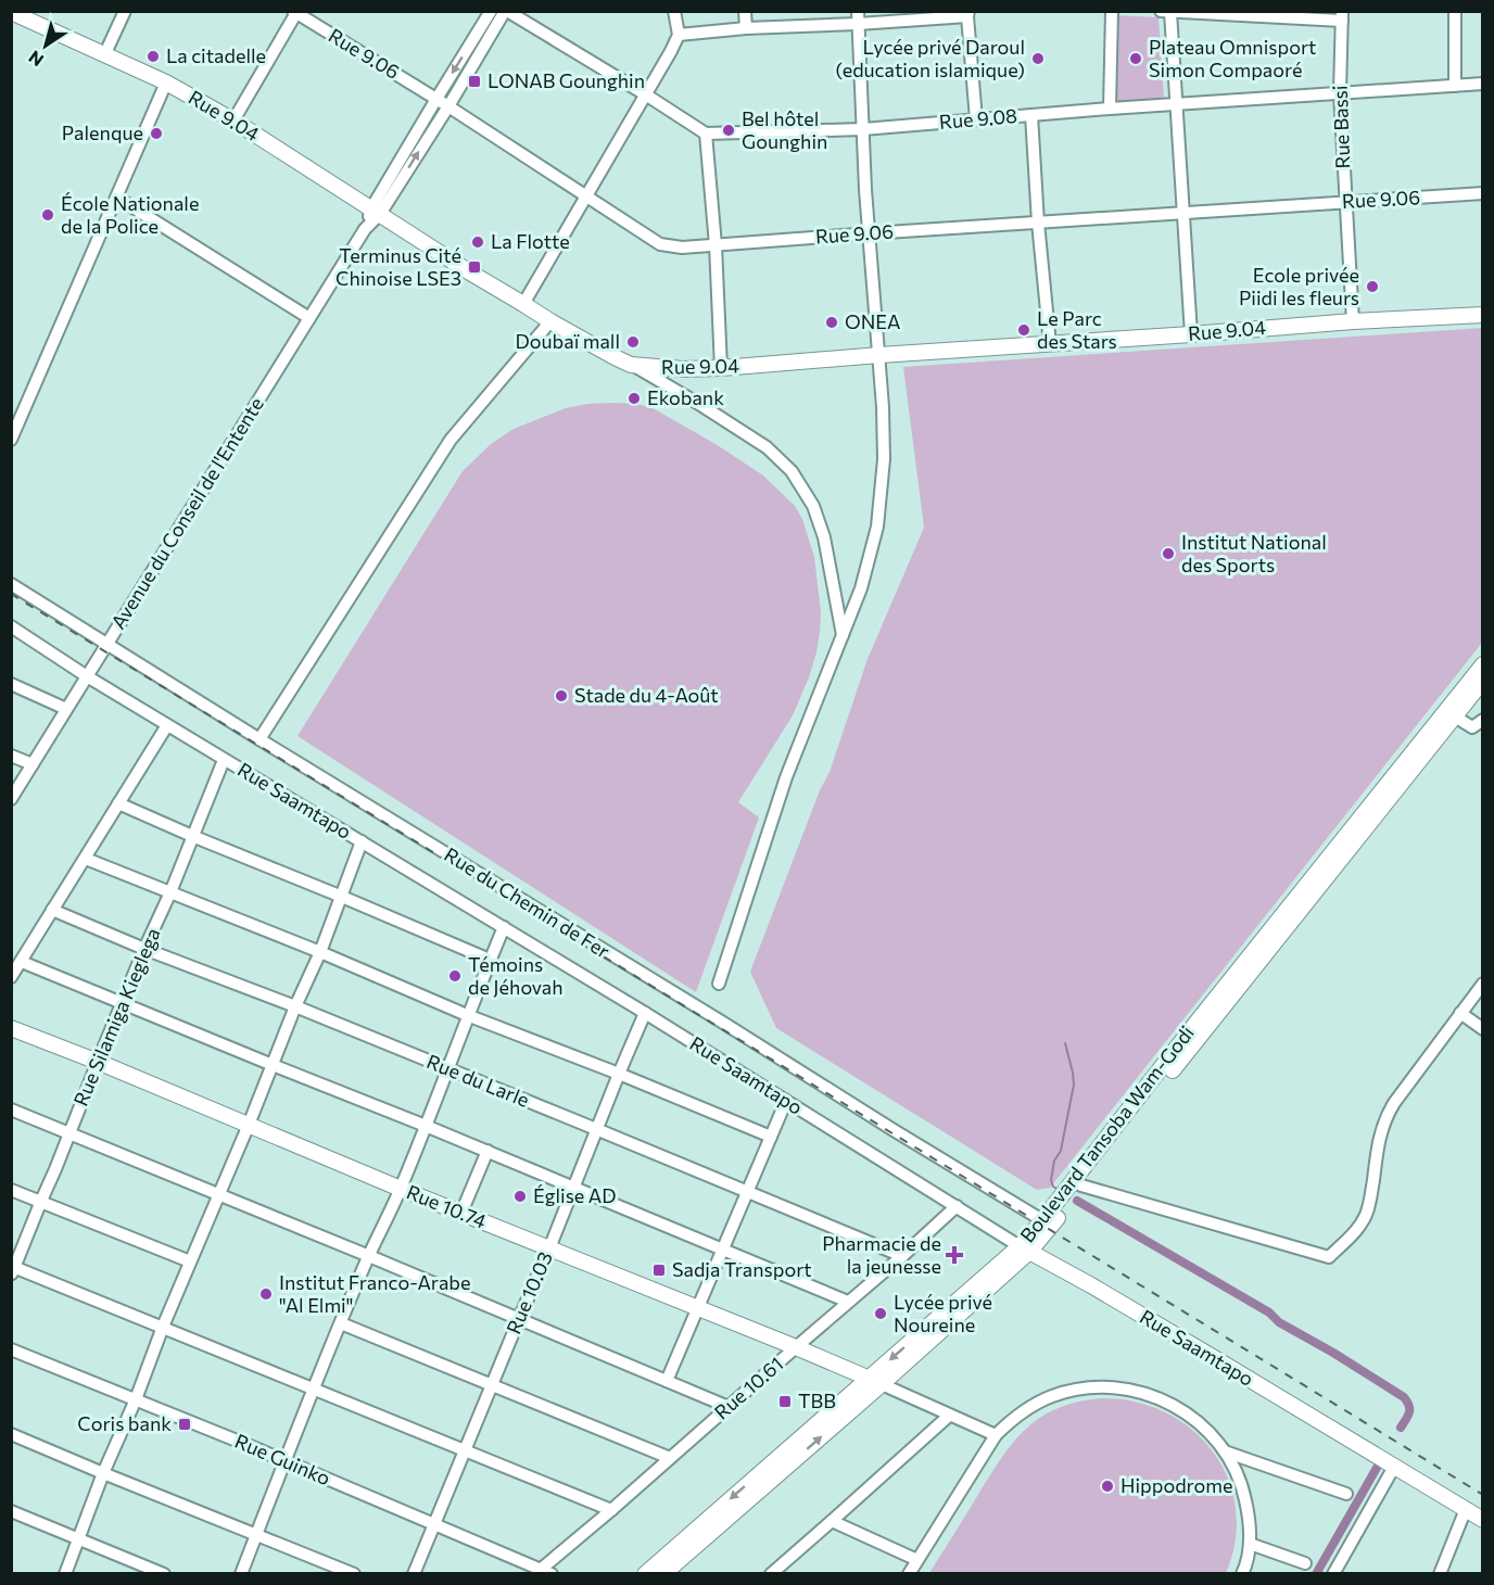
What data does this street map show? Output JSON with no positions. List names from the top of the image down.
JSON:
{
  "streets": {
    "main road": [
      "Rue 9.04",
      "Rue Saamtapo",
      "Boulevard Tansoba Wam-Godi",
      "Rue 10.74"
    ],
    "street": [
      "Rue 9.06",
      "Rue 9.08",
      "Rue Bassi",
      "Avenue du Conseil de l'Entente",
      "Rue du Chemin de Fer",
      "Rue Silamiga Kieglega",
      "Rue du Larle",
      "Rue 10.03",
      "Rue 10.61",
      "Rue Guinko"
    ]
  },
  "crossings": [
    ["Rue 9.06", "Rue Bassi"],
    ["Rue 9.06", "Avenue du Conseil de l'Entente"],
    ["Rue 9.04", "Rue Bassi"],
    ["Rue 9.04", "Avenue du Conseil de l'Entente"],
    ["Rue 9.08", "Rue Bassi"],
    ["Avenue du Conseil de l'Entente", "Rue Saamtapo"],
    ["Avenue du Conseil de l'Entente", "Rue du Chemin de Fer"],
    ["Rue Saamtapo", "Rue Silamiga Kieglega"],
    ["Rue Saamtapo", "Boulevard Tansoba Wam-Godi"],
    ["Rue Saamtapo", "Rue 10.03"],
    ["Rue Saamtapo", "Rue 10.61"],
    ["Rue du Chemin de Fer", "Boulevard Tansoba Wam-Godi"],
    ["Rue Silamiga Kieglega", "Rue du Larle"],
    ["Rue Silamiga Kieglega", "Rue 10.74"],
    ["Rue du Larle", "Rue 10.03"],
    ["Rue du Larle", "Rue 10.61"],
    ["Boulevard Tansoba Wam-Godi", "Rue 10.74"],
    ["Rue 10.74", "Rue 10.03"],
    ["Rue 10.74", "Rue 10.61"],
    ["Rue 10.03", "Rue Guinko"],
    ["Rue 10.61", "Rue Guinko"]
  ],
  "places": {
    "other": [
      "La citadelle",
      "Lycée privé Daroul (education islamique)",
      "Plateau Omnisport Simon Compaoré",
      "Bel hôtel Gounghin",
      "Palenque",
      "École Nationale de la Police",
      "La Flotte",
      "Ecole privée Piidi les fleurs",
      "ONEA",
      "Le Parc des Stars",
      "Doubaï mall",
      "Ekobank",
      "Institut National des Sports",
      "Stade du 4-Août",
      "Témoins de Jéhovah",
      "Église AD",
      "Institut Franco-Arabe \"Al Elmi\"",
      "Lycée privé Noureine",
      "Hippodrome"
    ],
    "transit": [
      "LONAB Gounghin",
      "Terminus Cité Chinoise LSE3",
      "Sadja Transport",
      "TBB",
      "Coris bank"
    ],
    "health": ["Pharmacie de la jeunesse"]
  },
  "north": "bottom left"
}
